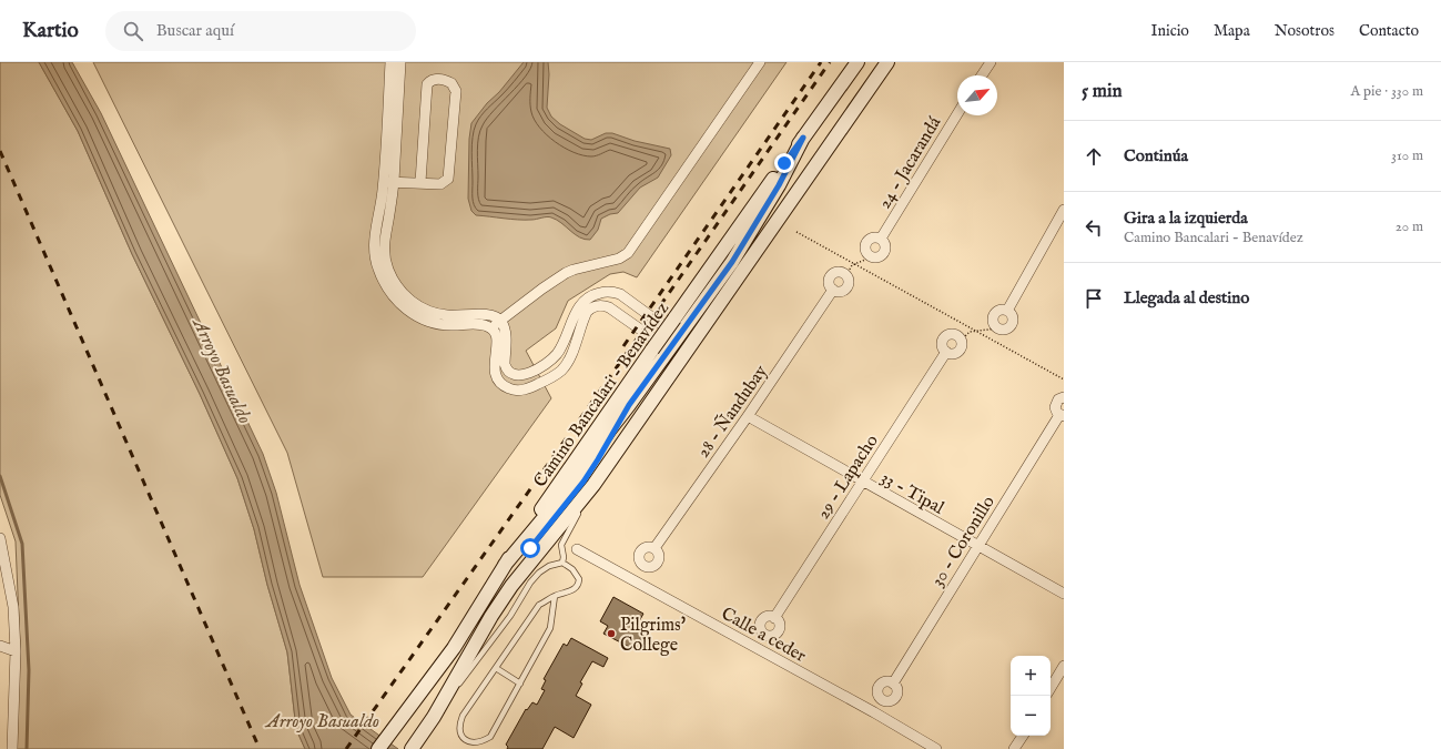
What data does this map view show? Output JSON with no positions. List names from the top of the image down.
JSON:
{
  "streets": {
    "main road": ["Camino Bancalari - Benavídez"],
    "street": [
      "24 - Jacarandá",
      "28 - Ñandubay",
      "29 - Lapacho",
      "33 - Tipal",
      "30 - Coronillo",
      "Calle a ceder"
    ]
  },
  "crossings": [
    ["28 - Ñandubay", "33 - Tipal"],
    ["29 - Lapacho", "33 - Tipal"],
    ["33 - Tipal", "30 - Coronillo"]
  ],
  "water": ["Arroyo Basualdo"],
  "places": ["Pilgrims' College"],
  "north": "top right",
  "page": {
    "header": "Kartio",
    "search": "Buscar aquí",
    "nav": [
      "Inicio",
      "Mapa",
      "Nosotros",
      "Contacto"
    ],
    "heading": ["5 min", "A pie · 330 m"],
    "list": [
      ["Continúa", "310 m"],
      ["Gira a la izquierda", "Camino Bancalari - Benavídez", "20 m"],
      "Llegada al destino"
    ],
    "map_buttons": ["+", "−"]
  }
}
